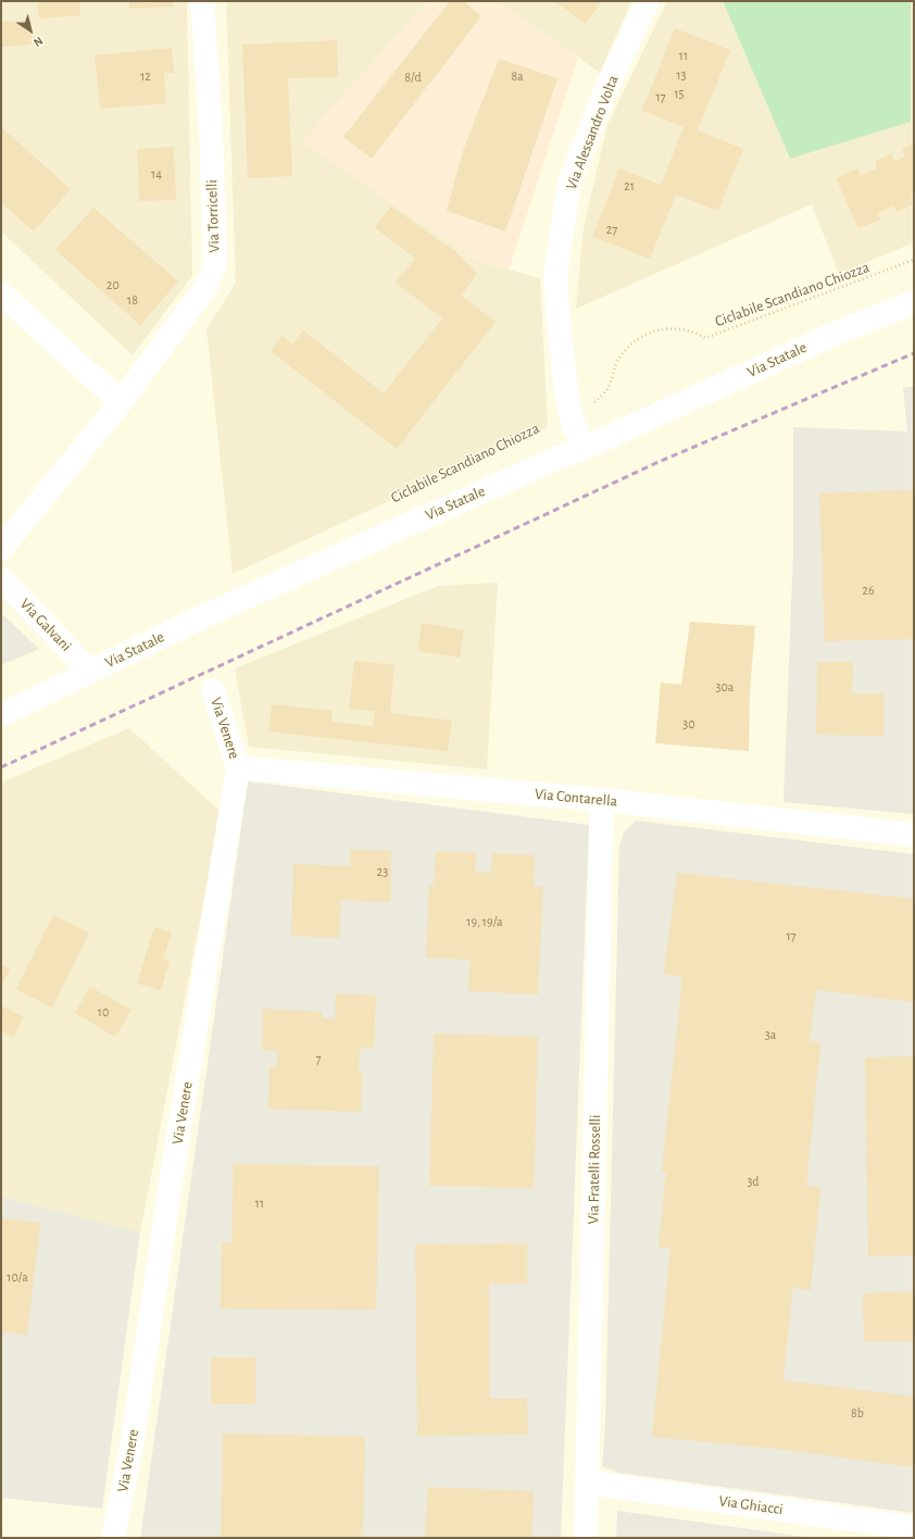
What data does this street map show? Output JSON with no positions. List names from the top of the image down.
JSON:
{
  "streets": {
    "street": [
      "Via Alessandro Volta",
      "Via Torricelli",
      "Via Statale",
      "Via Galvani",
      "Via Venere",
      "Via Contarella",
      "Via Fratelli Rosselli",
      "Via Ghiacci"
    ],
    "path": ["Ciclabile Scandiano Chiozza"]
  },
  "crossings": [
    ["Via Alessandro Volta", "Ciclabile Scandiano Chiozza"],
    ["Via Alessandro Volta", "Via Statale"],
    ["Via Statale", "Via Galvani"],
    ["Via Venere", "Via Contarella"],
    ["Via Contarella", "Via Fratelli Rosselli"],
    ["Via Fratelli Rosselli", "Via Ghiacci"]
  ],
  "house_numbers": [
    "11",
    "13",
    "12",
    "8a",
    "8/d",
    "15",
    "17",
    "14",
    "21",
    "27",
    "20",
    "18",
    "26",
    "30a",
    "30",
    "23",
    "19, 19/a",
    "17",
    "10",
    "3a",
    "7",
    "3d",
    "11",
    "10/a",
    "8b"
  ],
  "north": "bottom right"
}
